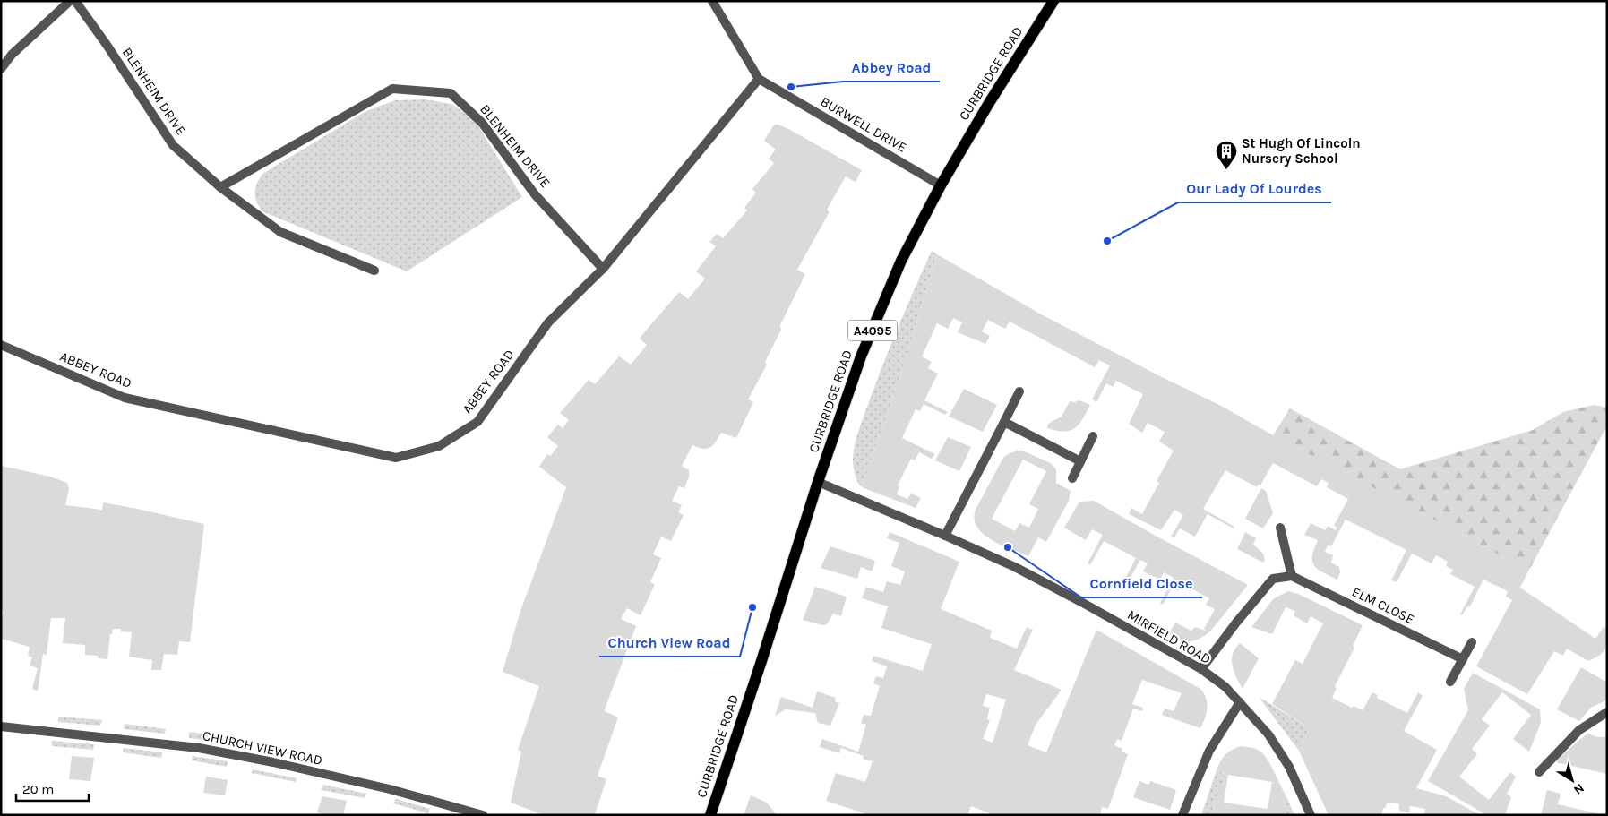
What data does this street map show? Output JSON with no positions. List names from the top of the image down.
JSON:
{
  "streets": {
    "main road": ["CURBRIDGE ROAD", "A4095"],
    "street": [
      "BLENHEIM DRIVE",
      "BURWELL DRIVE",
      "ABBEY ROAD",
      "ELM CLOSE",
      "MIRFIELD ROAD",
      "CHURCH VIEW ROAD"
    ]
  },
  "crossings": [
    ["CURBRIDGE ROAD", "BURWELL DRIVE"],
    ["CURBRIDGE ROAD", "MIRFIELD ROAD"],
    ["BLENHEIM DRIVE", "ABBEY ROAD"],
    ["BURWELL DRIVE", "ABBEY ROAD"]
  ],
  "places": {
    "other": [
      "Abbey Road",
      "Our Lady Of Lourdes",
      "Cornfield Close",
      "Church View Road"
    ],
    "building": ["St Hugh Of Lincoln Nursery School"]
  },
  "scale_bar": "20 m",
  "north": "bottom right"
}
